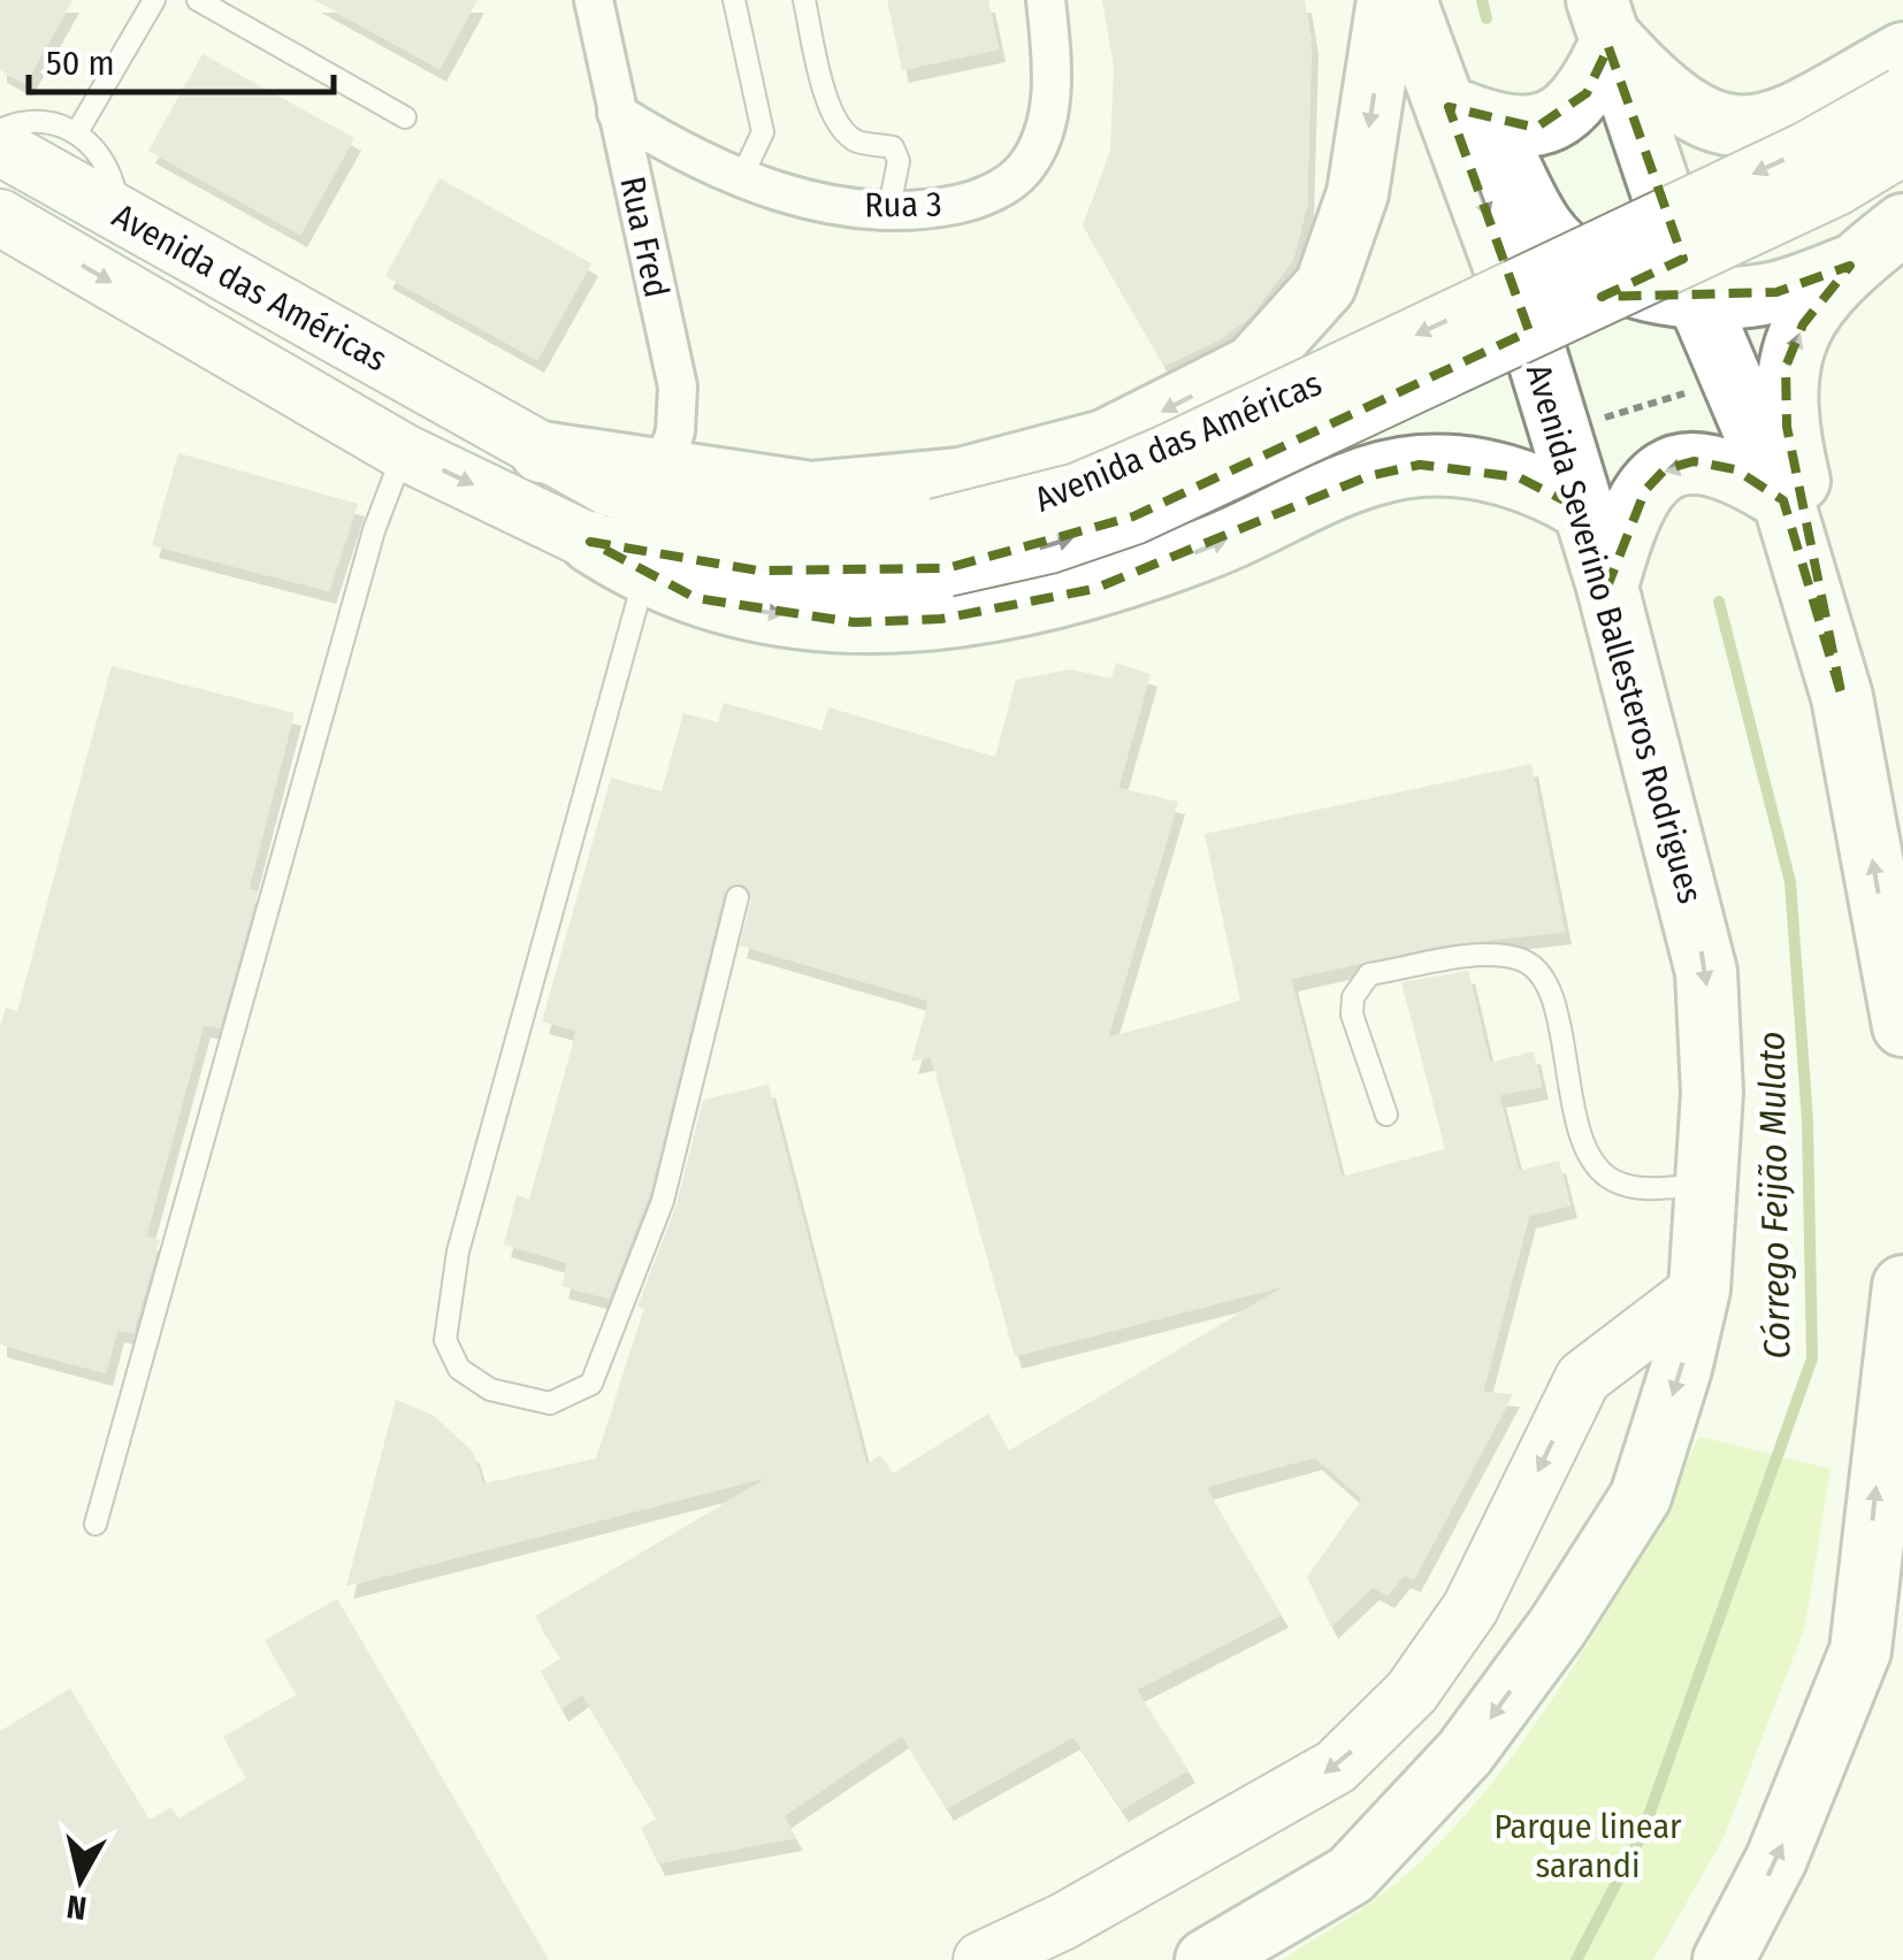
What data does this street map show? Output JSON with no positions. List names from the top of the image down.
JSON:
{
  "streets": {
    "main road": ["Avenida das Américas", "Avenida Severino Ballesteros Rodrigues"],
    "street": ["Rua 3", "Rua Fred"]
  },
  "crossings": [
    ["Rua 3", "Rua Fred"]
  ],
  "water": ["Córrego Feijão Mulato"],
  "parks": ["Parque linear sarandi"],
  "scale_bar": "50 m",
  "north": "bottom"
}
